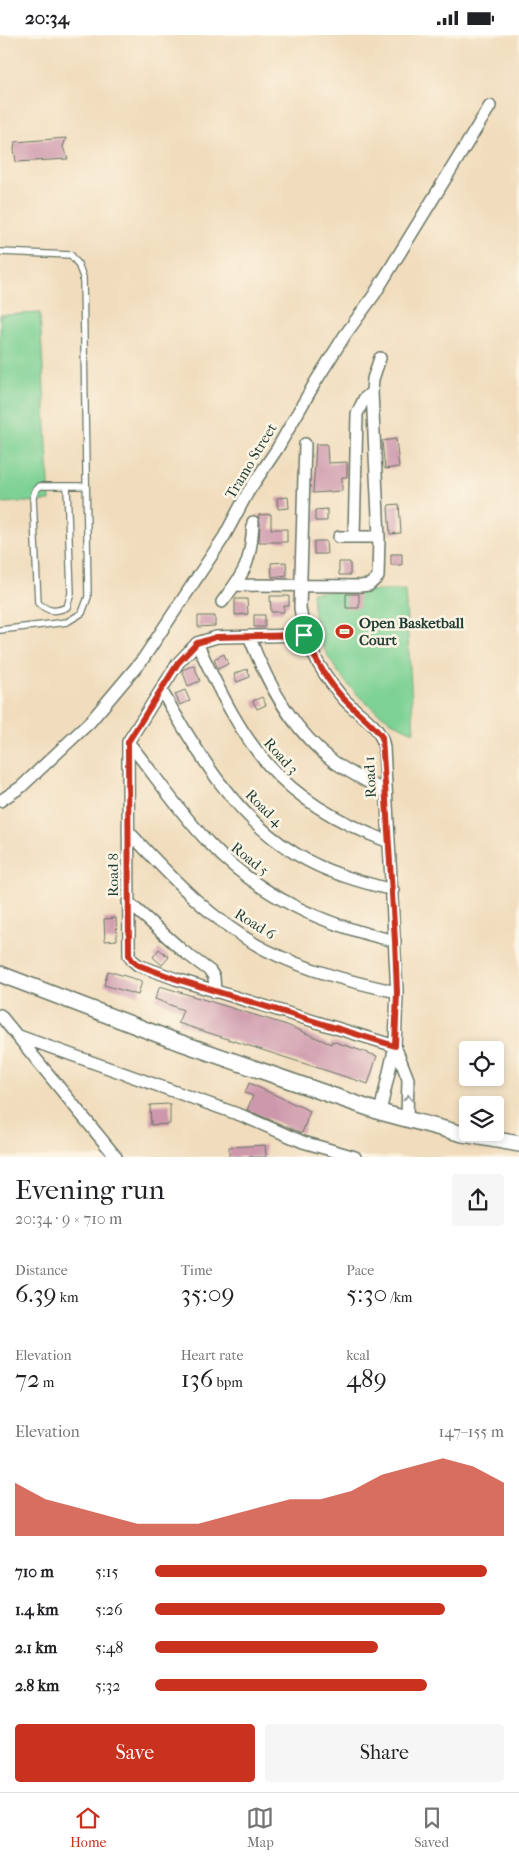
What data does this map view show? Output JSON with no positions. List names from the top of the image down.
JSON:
{
  "streets": {
    "street": [
      "Tramo Street",
      "Road 3",
      "Road 1",
      "Road 4",
      "Road 5",
      "Road 8",
      "Road 6"
    ]
  },
  "crossings": [
    ["Road 3", "Road 1"],
    ["Road 1", "Road 4"],
    ["Road 1", "Road 5"],
    ["Road 1", "Road 8"],
    ["Road 1", "Road 6"],
    ["Road 5", "Road 8"],
    ["Road 8", "Road 6"]
  ],
  "places": {
    "sports": ["Open Basketball Court"]
  },
  "page": {
    "status": "20:34",
    "heading": ["Evening run", "20:34 · 9 × 710 m"],
    "stats": [
      ["Distance", "6.39 km"],
      ["Time", "35:09"],
      ["Pace", "5:30 /km"],
      ["Elevation", "72 m"],
      ["Heart rate", "136 bpm"],
      ["kcal", "489"]
    ],
    "chart": ["Elevation", "147–155 m"],
    "list": [
      {
        "name": "710 m",
        "note": "5:15"
      },
      {
        "name": "1.4 km",
        "note": "5:26"
      },
      {
        "name": "2.1 km",
        "note": "5:48"
      },
      {
        "name": "2.8 km",
        "note": "5:32"
      }
    ],
    "buttons": ["Save", "Share"],
    "tabs": ["Home", "Map", "Saved"]
  }
}
